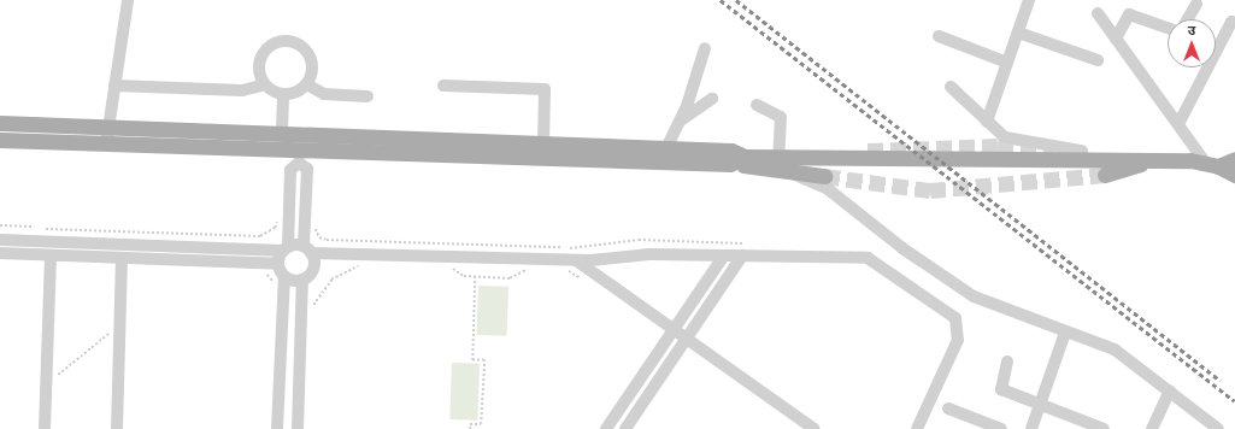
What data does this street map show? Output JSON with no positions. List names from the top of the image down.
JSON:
{
  "north": "top"
}
